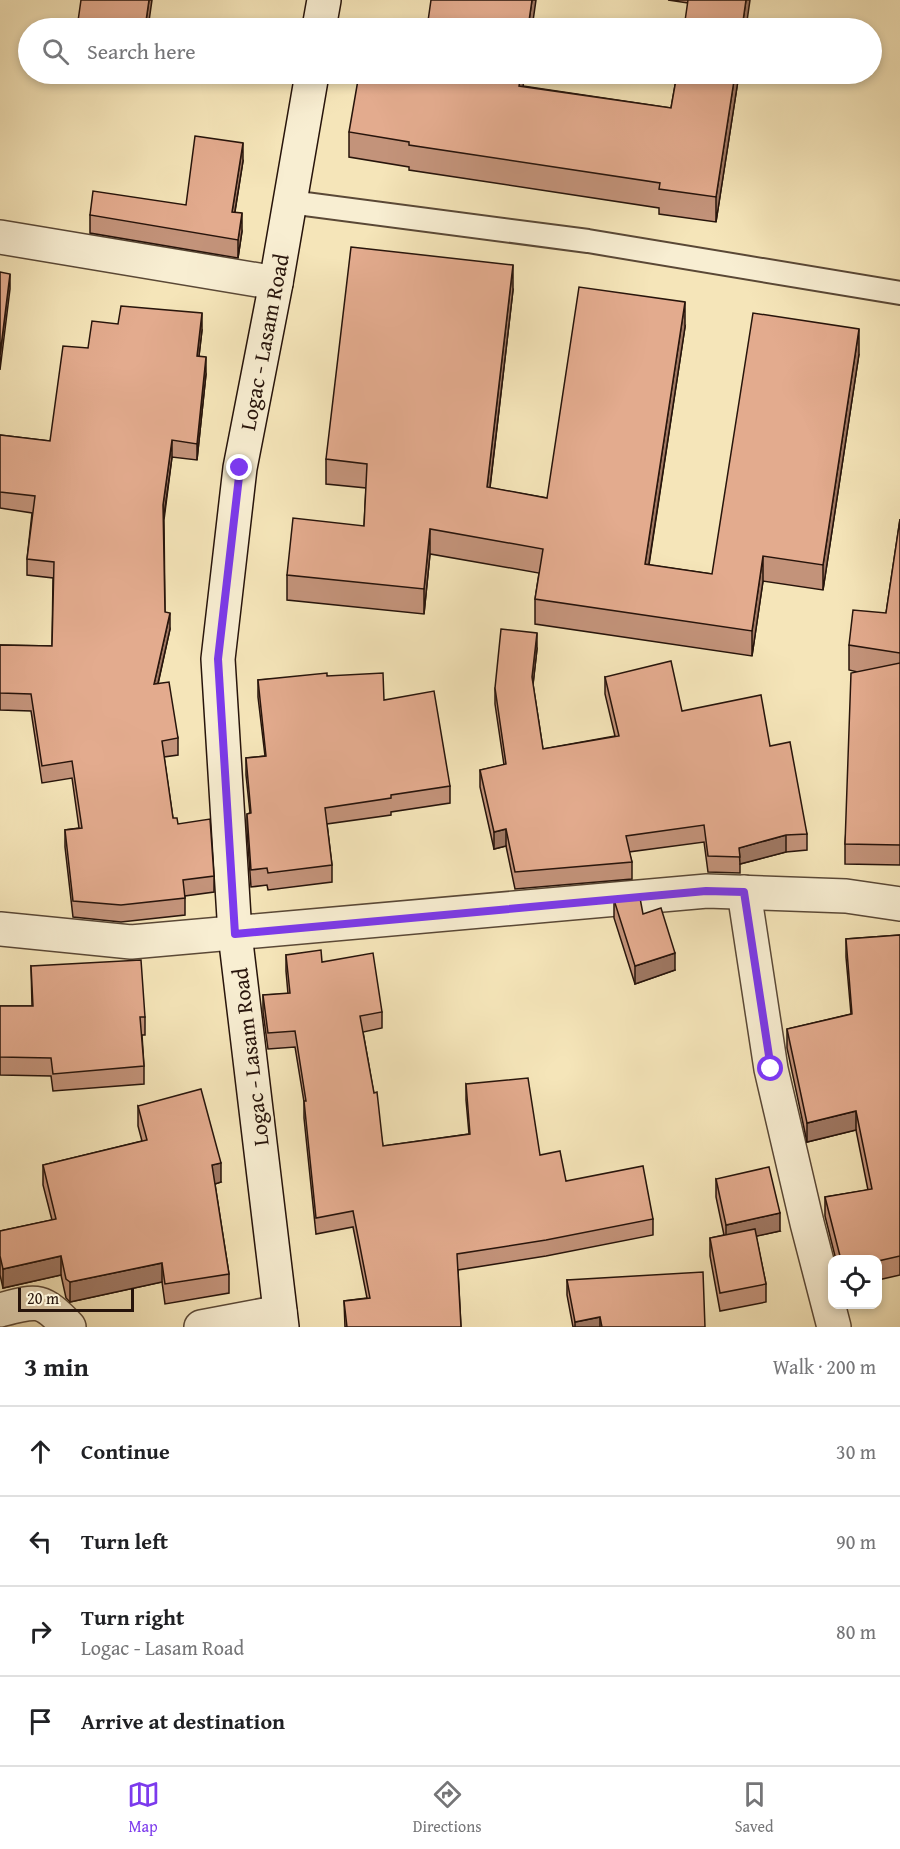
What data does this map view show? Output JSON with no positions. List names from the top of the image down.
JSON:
{
  "streets": {
    "street": ["Logac - Lasam Road"]
  },
  "scale_bar": "20 m",
  "page": {
    "search": "Search here",
    "scale": "20 m",
    "heading": ["3 min", "Walk · 200 m"],
    "list": [
      ["Continue", "30 m"],
      ["Turn left", "90 m"],
      ["Turn right", "Logac - Lasam Road", "80 m"],
      "Arrive at destination"
    ],
    "nav": ["Map", "Directions", "Saved"]
  }
}
